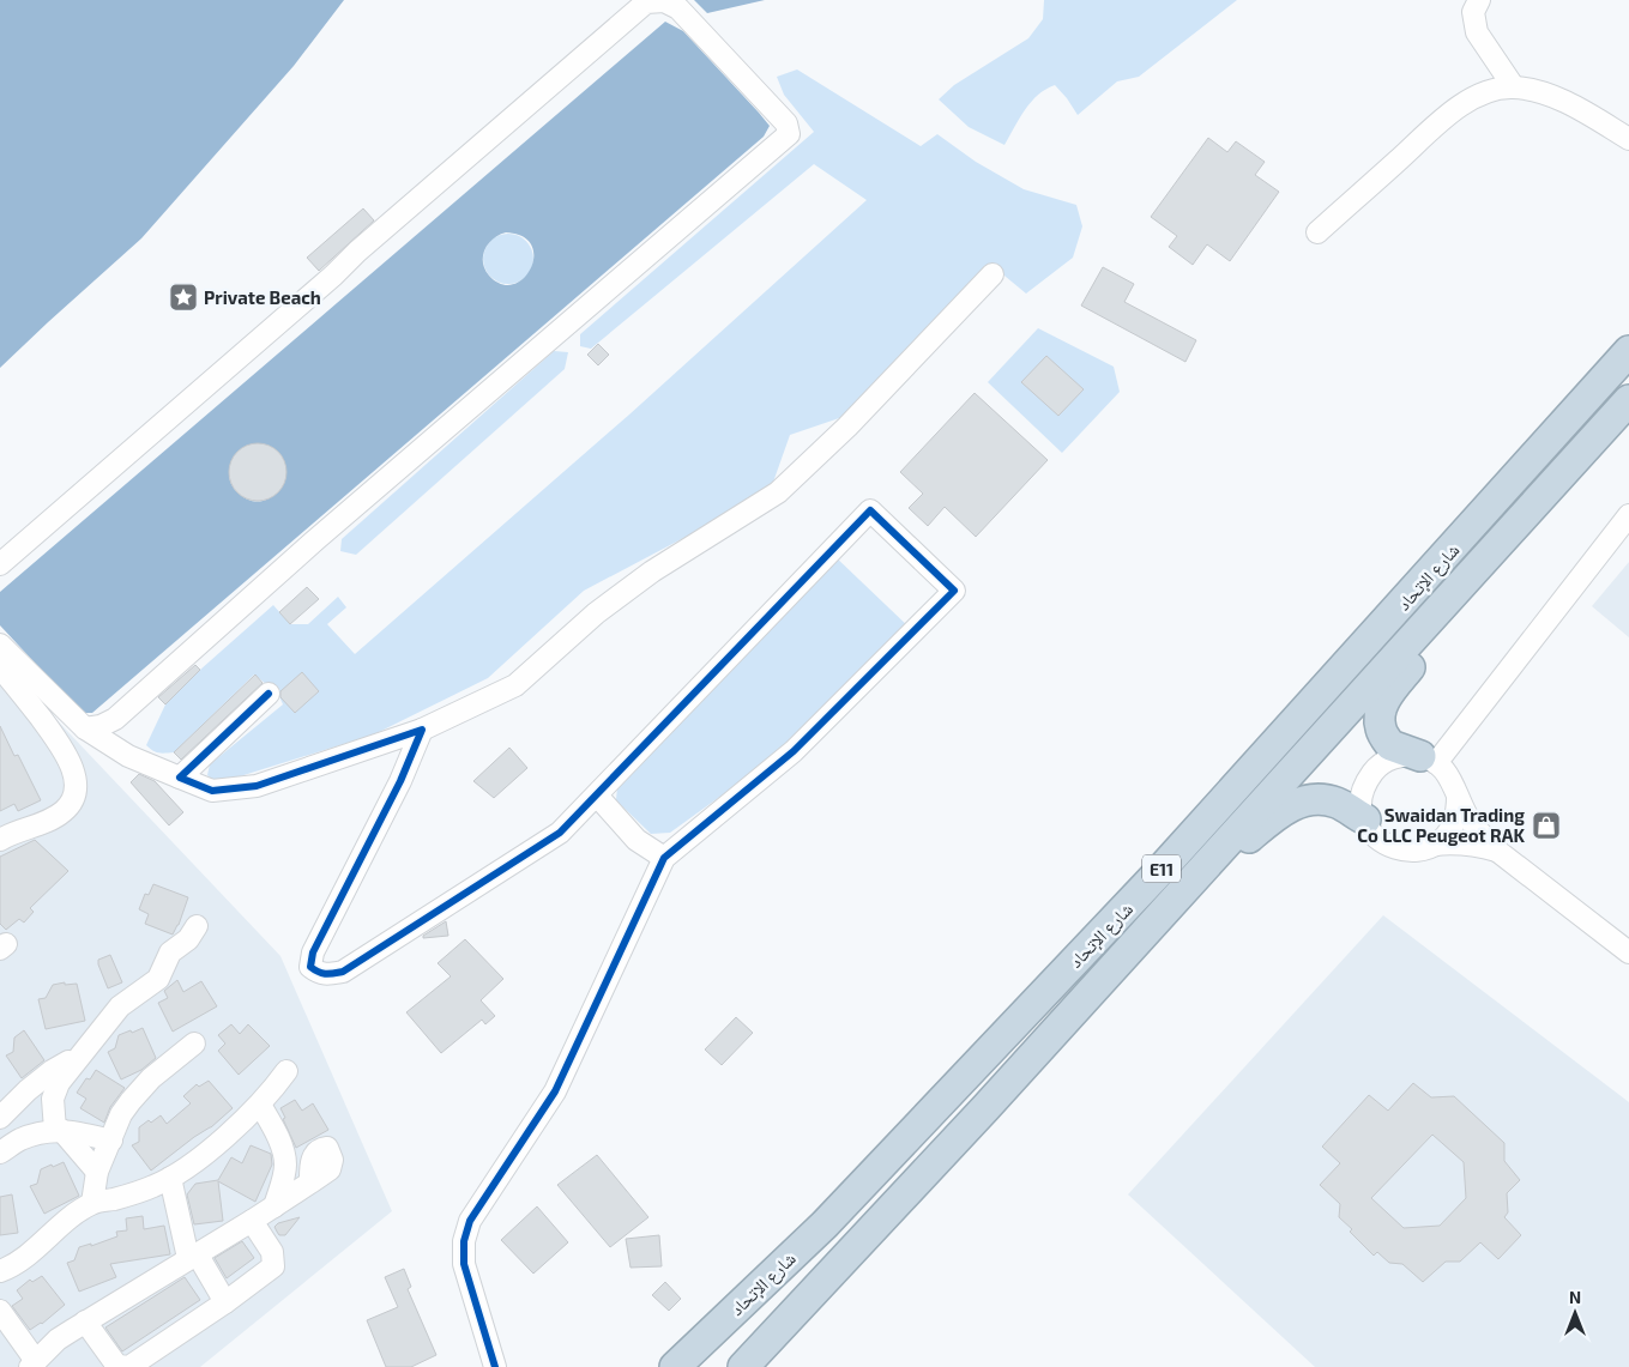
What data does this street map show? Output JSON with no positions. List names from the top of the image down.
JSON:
{
  "streets": {
    "highway": ["شارع الإتحاد", "E11"]
  },
  "places": {
    "place": ["Private Beach"],
    "shop": ["Swaidan Trading Co LLC Peugeot RAK"]
  },
  "north": "top"
}
